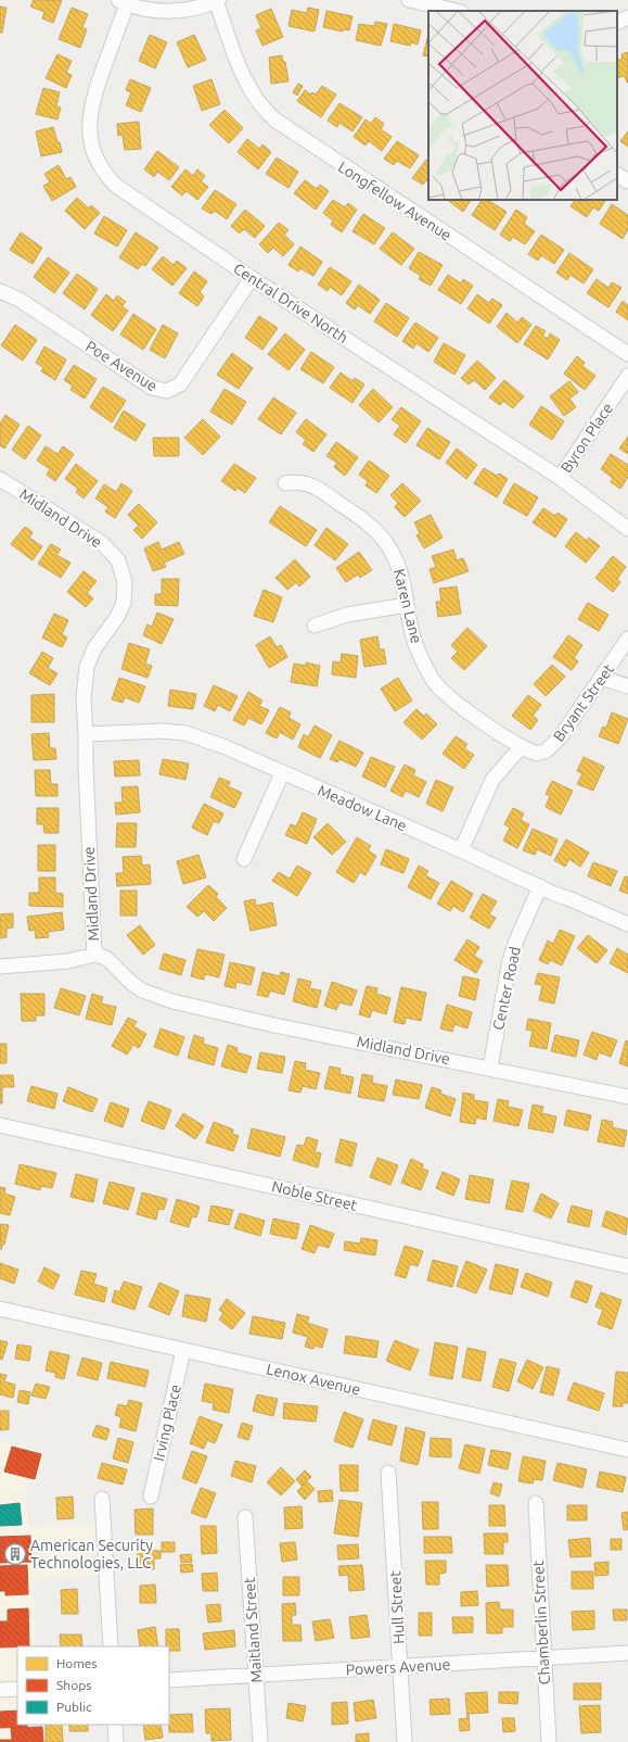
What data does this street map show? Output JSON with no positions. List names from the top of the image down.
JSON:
{
  "streets": {
    "street": [
      "Longfellow Avenue",
      "Central Drive North",
      "Poe Avenue",
      "Byron Place",
      "Midland Drive",
      "Karen Lane",
      "Bryant Street",
      "Meadow Lane",
      "Center Road",
      "Noble Street",
      "Lenox Avenue",
      "Irving Place",
      "Hull Street",
      "Chamberlin Street",
      "Maitland Street",
      "Powers Avenue"
    ]
  },
  "crossings": [
    ["Central Drive North", "Poe Avenue"],
    ["Central Drive North", "Byron Place"],
    ["Midland Drive", "Meadow Lane"],
    ["Midland Drive", "Center Road"],
    ["Karen Lane", "Bryant Street"],
    ["Meadow Lane", "Center Road"],
    ["Lenox Avenue", "Irving Place"],
    ["Hull Street", "Powers Avenue"],
    ["Chamberlin Street", "Powers Avenue"],
    ["Maitland Street", "Powers Avenue"]
  ],
  "places": {
    "building": ["American Security Technologies, LLC"]
  },
  "legend": ["Homes", "Shops", "Public"]
}
